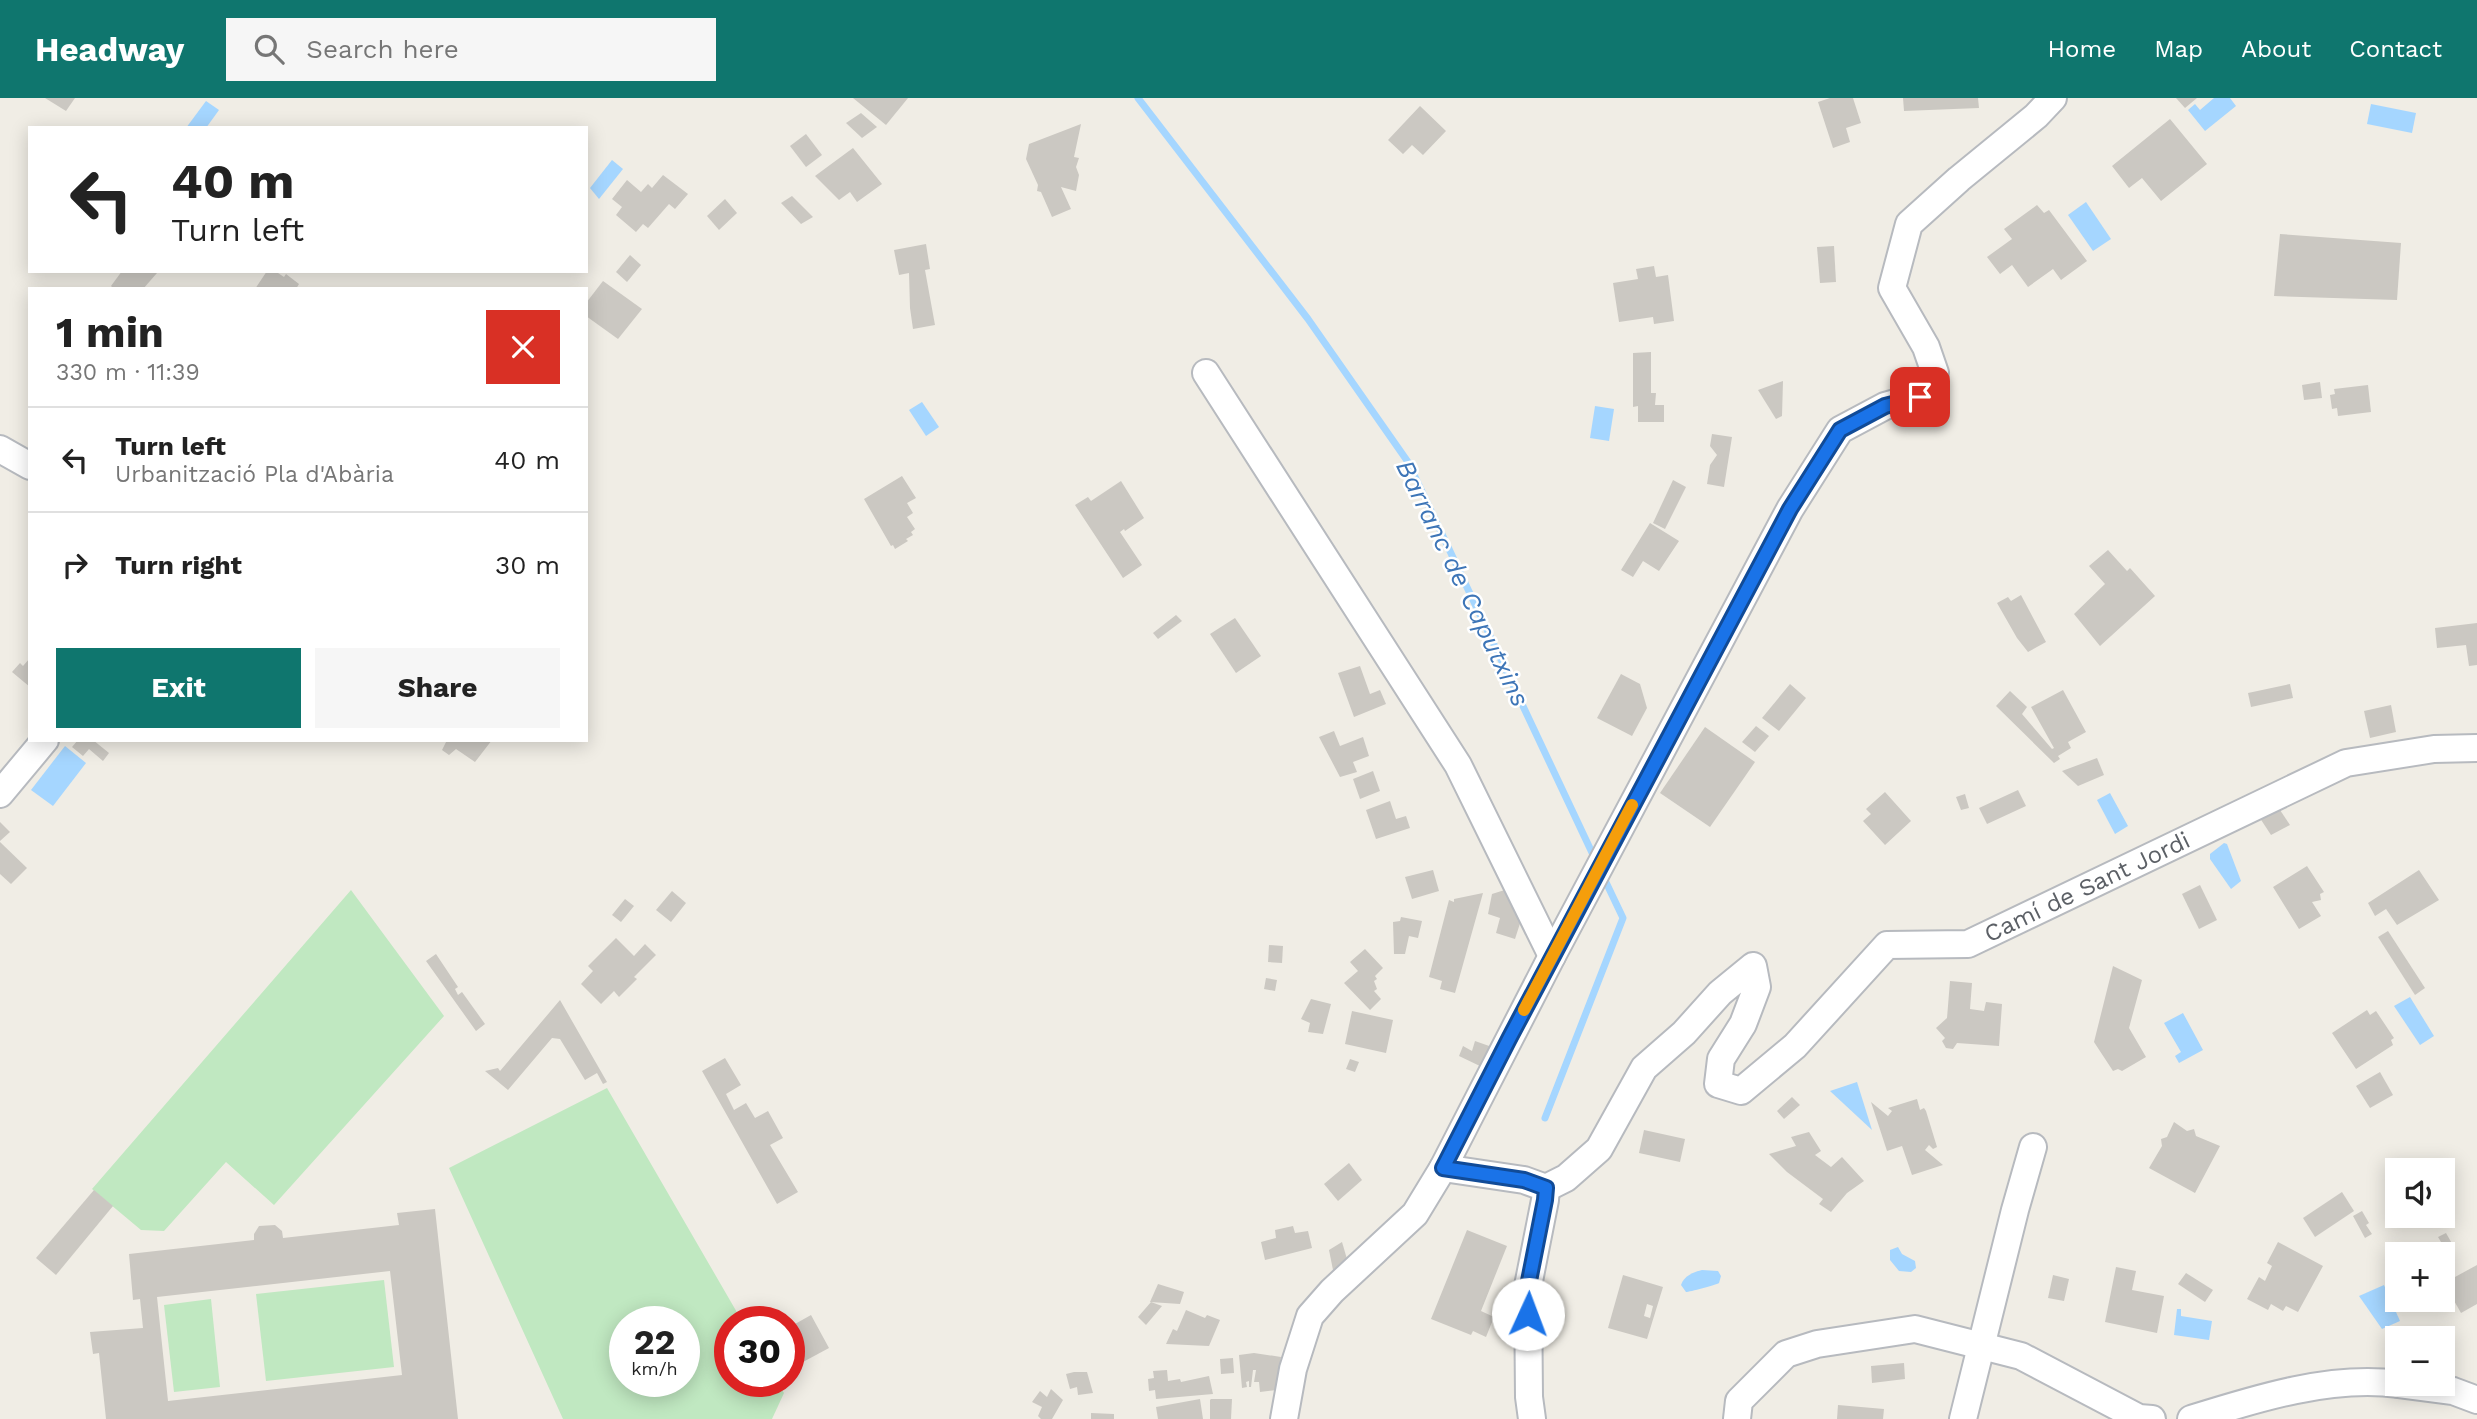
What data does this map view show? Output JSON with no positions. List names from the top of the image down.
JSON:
{
  "streets": {
    "street": ["Camí de Sant Jordi"]
  },
  "water": ["Barranc de Caputxins"],
  "page": {
    "header": "Headway",
    "search": "Search here",
    "nav": [
      "Home",
      "Map",
      "About",
      "Contact"
    ],
    "turn": ["40 m", "Turn left"],
    "heading": ["1 min", "330 m · 11:39"],
    "list": [
      {
        "name": "Turn left",
        "note": "Urbanització Pla d'Abària",
        "value": "40 m"
      },
      {
        "name": "Turn right",
        "value": "30 m"
      }
    ],
    "buttons": ["Exit", "Share"],
    "map_buttons": ["+", "−"],
    "speed": "22 km/h",
    "limit": "30"
  }
}
